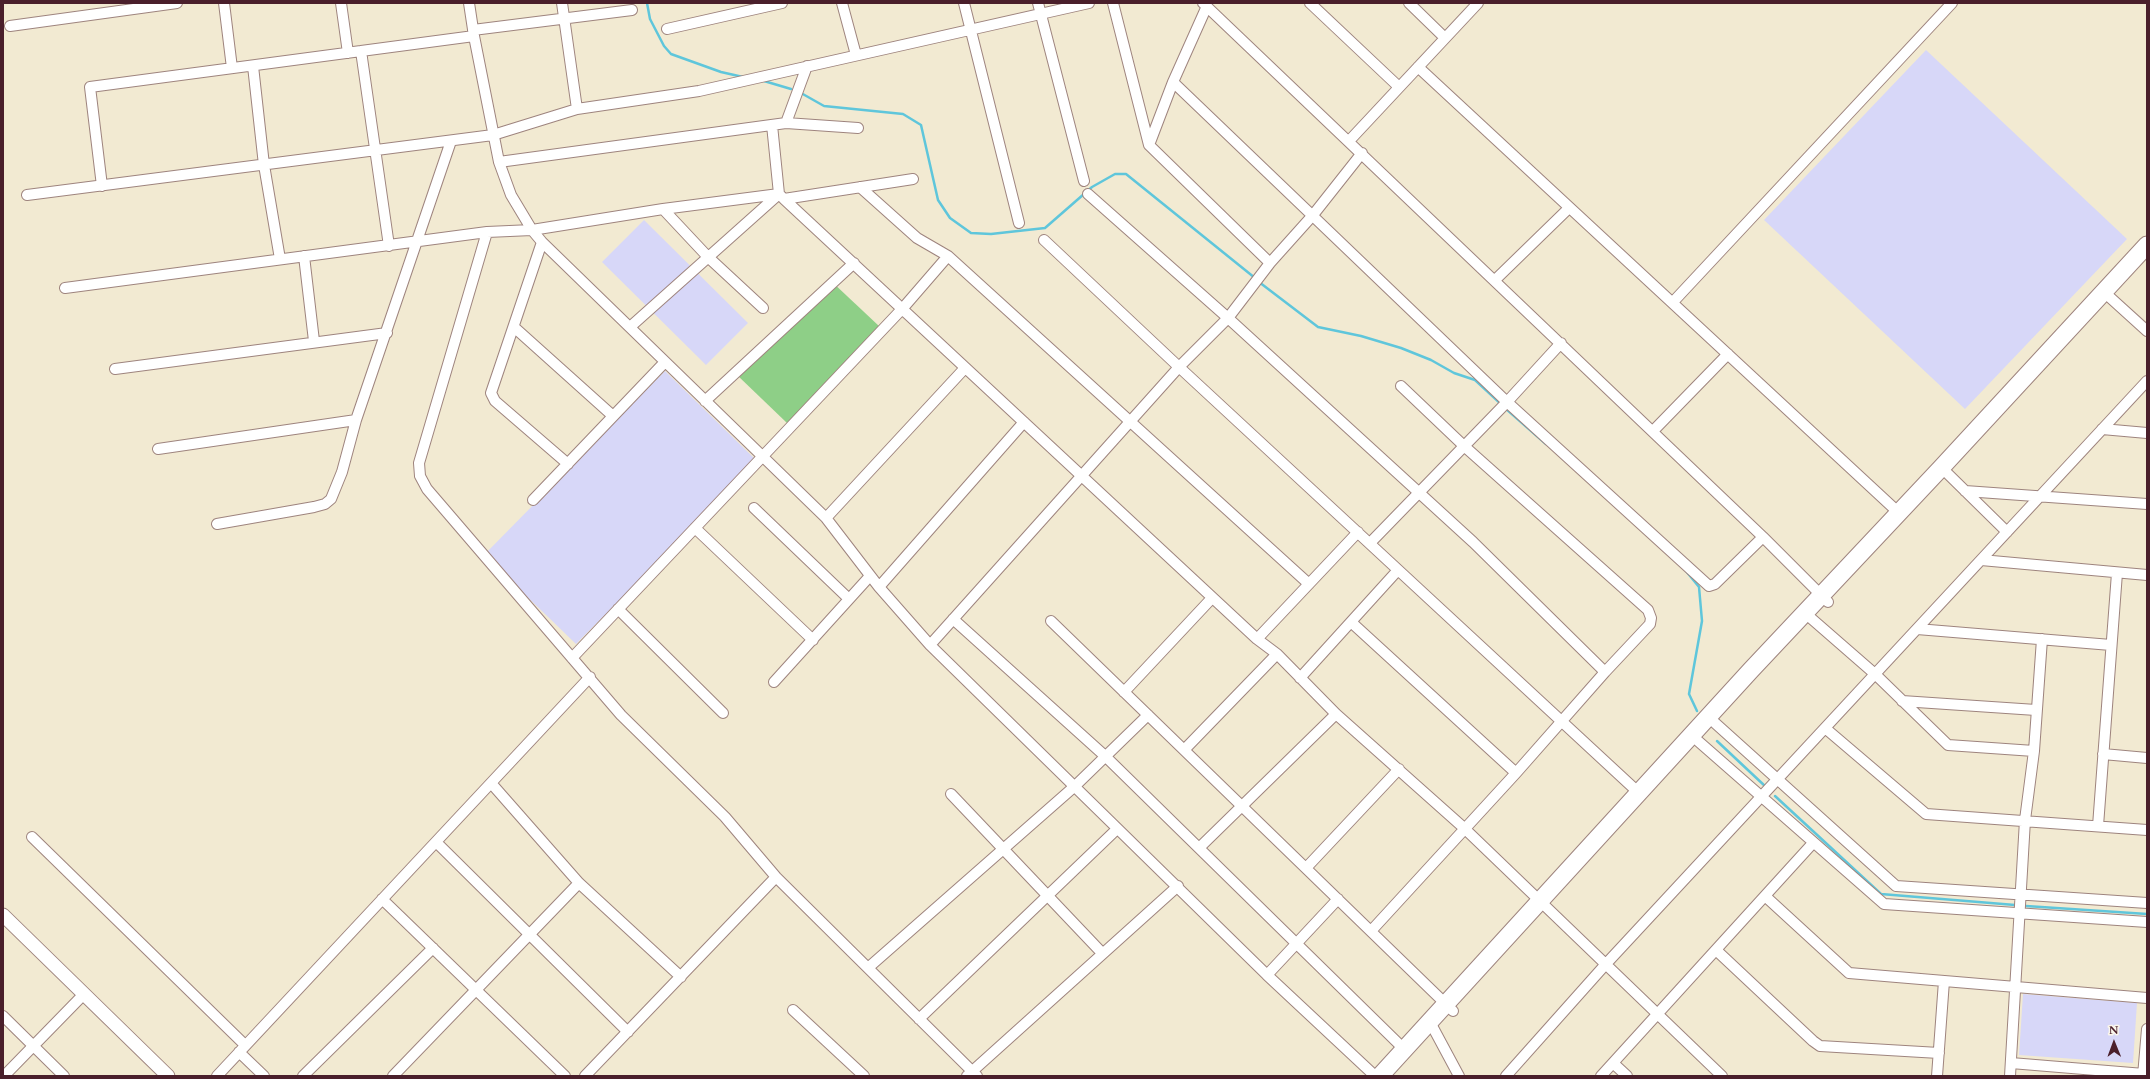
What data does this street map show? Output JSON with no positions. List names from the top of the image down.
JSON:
{
  "north": "top"
}
